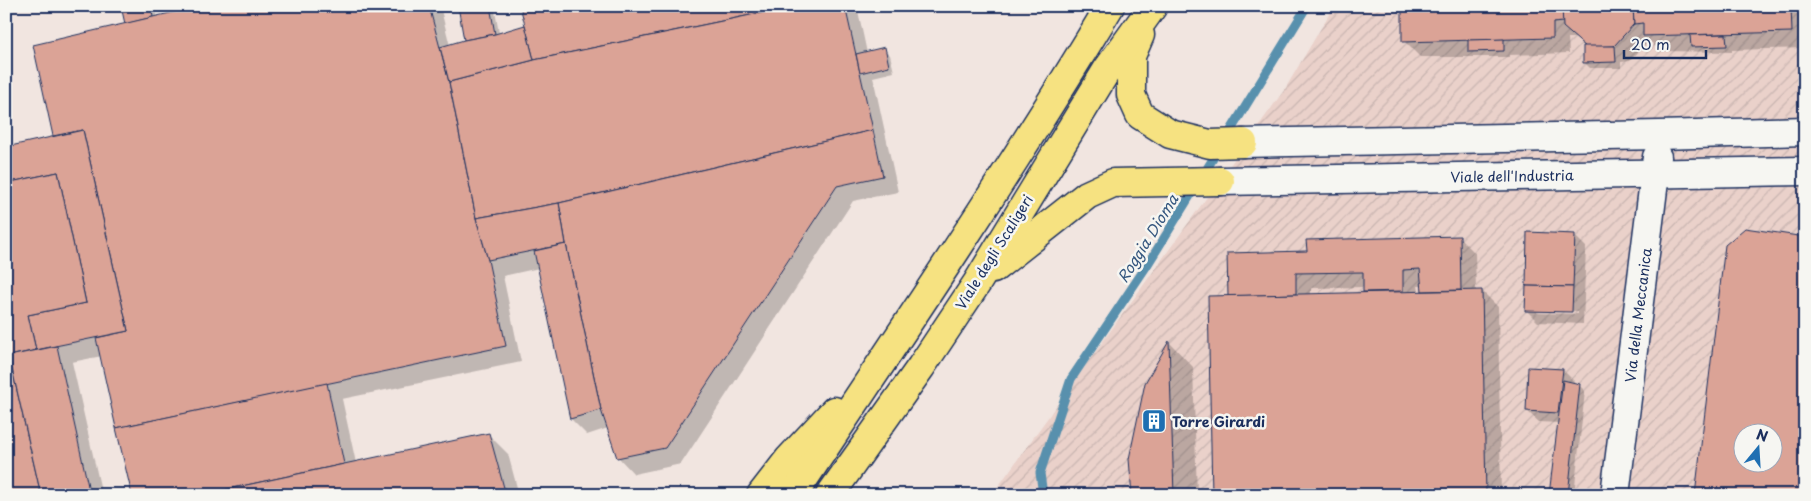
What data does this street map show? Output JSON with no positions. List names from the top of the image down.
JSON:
{
  "streets": {
    "highway": ["Viale degli Scaligeri"],
    "street": ["Viale dell'Industria", "Via della Meccanica"]
  },
  "crossings": [
    ["Viale dell'Industria", "Via della Meccanica"]
  ],
  "water": ["Roggia Dioma"],
  "places": {
    "building": ["Torre Girardi"]
  },
  "scale_bar": "20 m",
  "north": "top"
}
